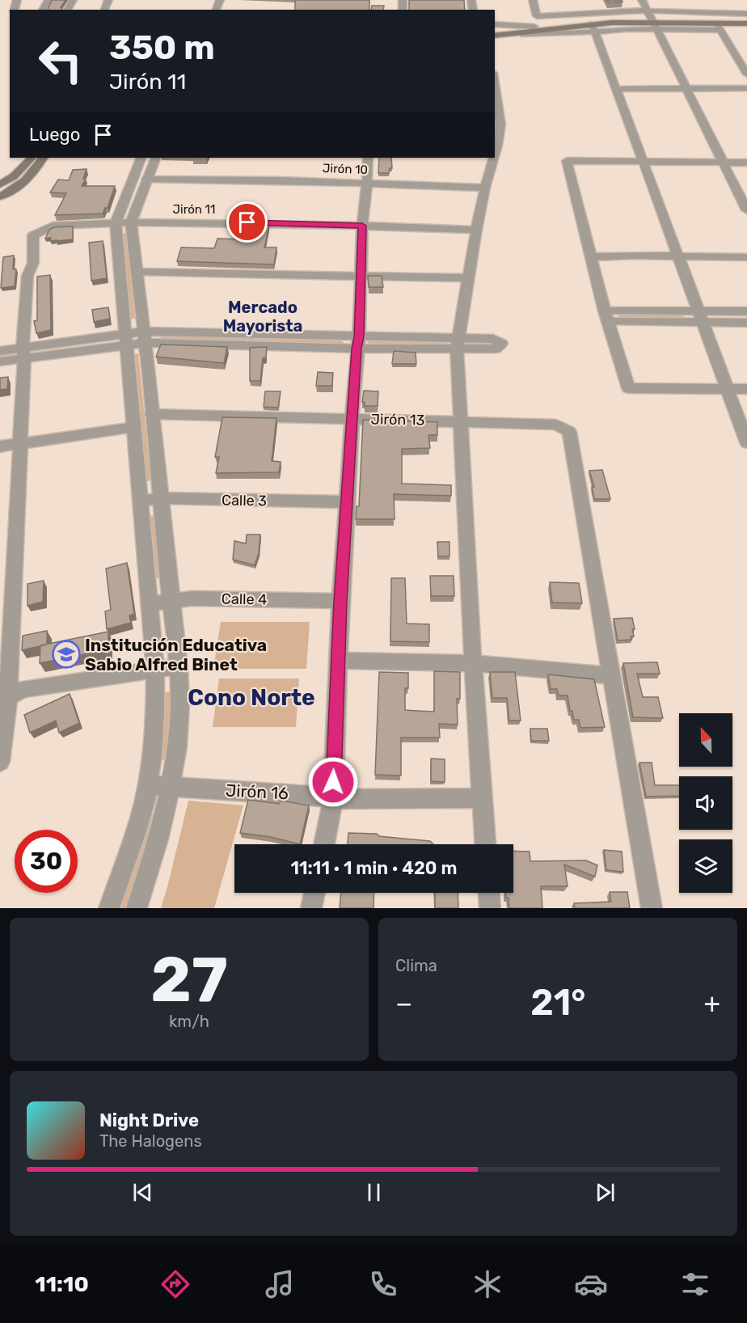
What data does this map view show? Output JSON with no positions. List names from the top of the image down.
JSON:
{
  "streets": {
    "street": [
      "Jirón 10",
      "Jirón 11",
      "Jirón 13",
      "Calle 3",
      "Calle 4",
      "Jirón 16"
    ]
  },
  "districts": ["Mercado Mayorista", "Cono Norte"],
  "places": {
    "school or university": ["Institución Educativa Sabio Alfred Binet"]
  },
  "north": "top",
  "page": {
    "turn": ["350 m", "Jirón 11"],
    "then": "Luego",
    "limit": "30",
    "trip": "11:11 · 1 min · 420 m",
    "tile": [
      ["27", "km/h"],
      "Clima"
    ],
    "heat": ["−", "21°", "+"],
    "song": ["Night Drive", "The Halogens"],
    "tabs": "11:10"
  }
}
